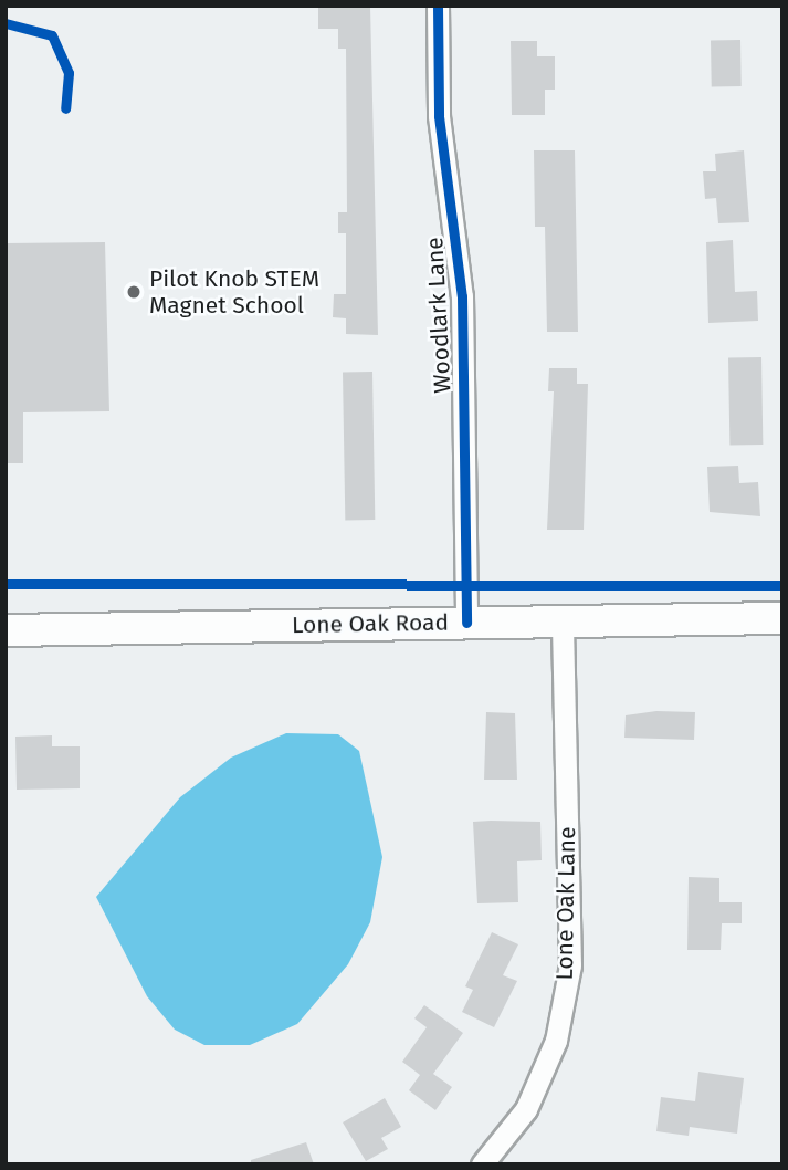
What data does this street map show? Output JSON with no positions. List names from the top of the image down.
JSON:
{
  "streets": {
    "main road": ["Lone Oak Road"],
    "street": ["Woodlark Lane", "Lone Oak Lane"]
  },
  "crossings": [
    ["Woodlark Lane", "Lone Oak Road"],
    ["Lone Oak Road", "Lone Oak Lane"]
  ],
  "places": ["Pilot Knob STEM Magnet School"]
}
